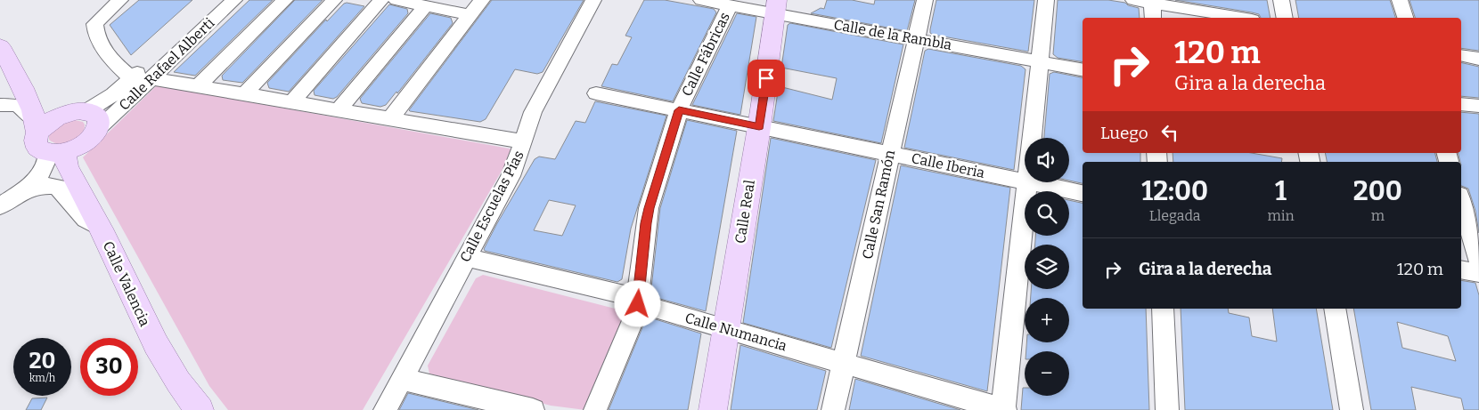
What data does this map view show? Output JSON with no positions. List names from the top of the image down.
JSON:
{
  "streets": {
    "main road": ["Calle Real", "Calle Valencia"],
    "street": [
      "Calle de la Rambla",
      "Calle Fábricas",
      "Calle Rafael Alberti",
      "Calle Iberia",
      "Calle San Ramón",
      "Calle Escuelas Pías",
      "Calle Numancia"
    ]
  },
  "crossings": [
    ["Calle de la Rambla", "Calle Fábricas"],
    ["Calle de la Rambla", "Calle San Ramón"],
    ["Calle de la Rambla", "Calle Real"],
    ["Calle Fábricas", "Calle Iberia"],
    ["Calle Fábricas", "Calle Numancia"],
    ["Calle Iberia", "Calle San Ramón"],
    ["Calle Iberia", "Calle Real"],
    ["Calle San Ramón", "Calle Numancia"],
    ["Calle Escuelas Pías", "Calle Numancia"],
    ["Calle Real", "Calle Numancia"]
  ],
  "page": {
    "turn": ["120 m", "Gira a la derecha"],
    "then": "Luego",
    "map_buttons": ["+", "−"],
    "eta": [
      "12:00",
      "Llegada",
      "1",
      "min",
      "200",
      "m"
    ],
    "list": [
      {
        "name": "Gira a la derecha",
        "value": "120 m"
      }
    ],
    "speed": "20 km/h",
    "limit": "30"
  }
}
